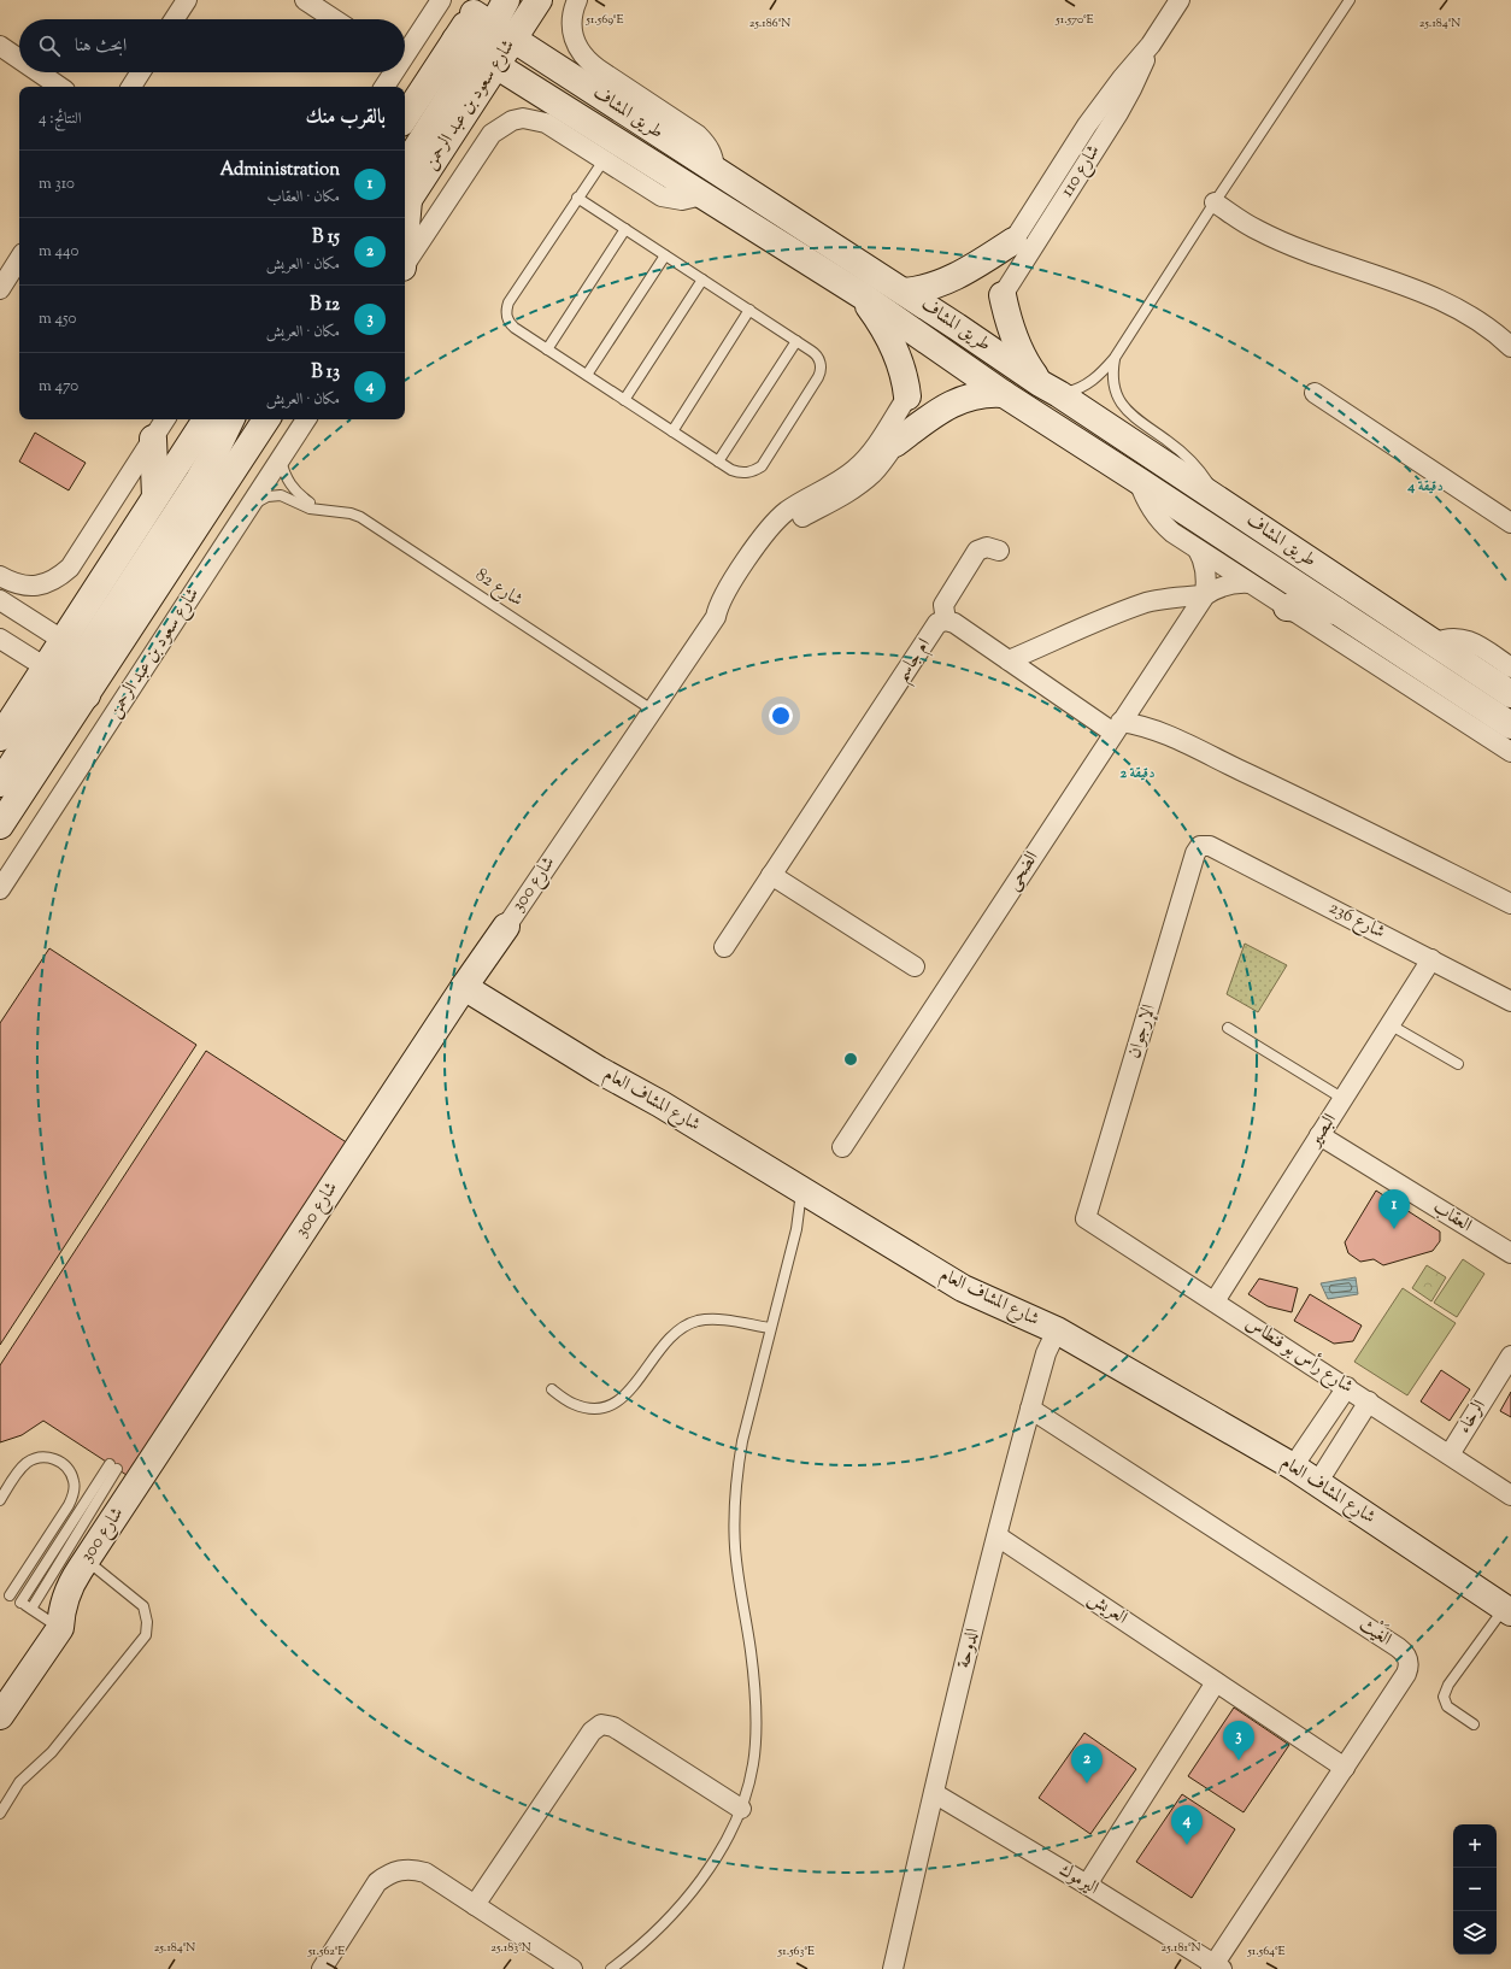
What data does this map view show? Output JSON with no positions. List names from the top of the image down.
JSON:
{
  "streets": {
    "street": [
      "شارع سعود بن عبد الرحمن",
      "طريق المشاف",
      "شارع 110",
      "ام جاسم",
      "الضحى",
      "شارع 300",
      "شارع 236",
      "الإرجوان",
      "شارع المشاف العام",
      "البصير",
      "العقاب",
      "شارع رأس بو فنطاس",
      "الرخاء",
      "العريش",
      "الغَيْث",
      "الدوحة",
      "اليرموك"
    ],
    "lane": ["شارع 82"]
  },
  "crossings": [
    ["شارع سعود بن عبد الرحمن", "طريق المشاف"],
    ["شارع سعود بن عبد الرحمن", "شارع 82"],
    ["شارع 82", "شارع 300"],
    ["شارع 300", "شارع المشاف العام"],
    ["شارع 236", "الإرجوان"],
    ["شارع 236", "البصير"],
    ["الإرجوان", "شارع رأس بو فنطاس"],
    ["شارع المشاف العام", "الدوحة"],
    ["البصير", "العقاب"],
    ["البصير", "شارع رأس بو فنطاس"],
    ["شارع رأس بو فنطاس", "الرخاء"],
    ["العريش", "الغَيْث"],
    ["العريش", "الدوحة"],
    ["الغَيْث", "الدوحة"],
    ["الغَيْث", "اليرموك"],
    ["الدوحة", "اليرموك"]
  ],
  "page": {
    "search": "ابحث هنا",
    "heading": ["بالقرب منك", "النتائج: 4"],
    "list": [
      {
        "mark": "1",
        "name": "Administration",
        "note": "مكان · العقاب",
        "value": "310 m"
      },
      {
        "mark": "2",
        "name": "B 15",
        "note": "مكان · العريش",
        "value": "440 m"
      },
      {
        "mark": "3",
        "name": "B 12",
        "note": "مكان · العريش",
        "value": "450 m"
      },
      {
        "mark": "4",
        "name": "B 13",
        "note": "مكان · العريش",
        "value": "470 m"
      }
    ],
    "pins": [
      "1",
      "3",
      "2",
      "4"
    ],
    "map_buttons": ["+", "−"]
  },
  "coordinates": [
    "51.570°E",
    "51.569°E",
    "25.186°N",
    "25.184°N",
    "25.183°N",
    "25.181°N",
    "51.562°E",
    "51.563°E",
    "51.564°E"
  ],
  "rings": ["4 دقيقة", "2 دقيقة"]
}
